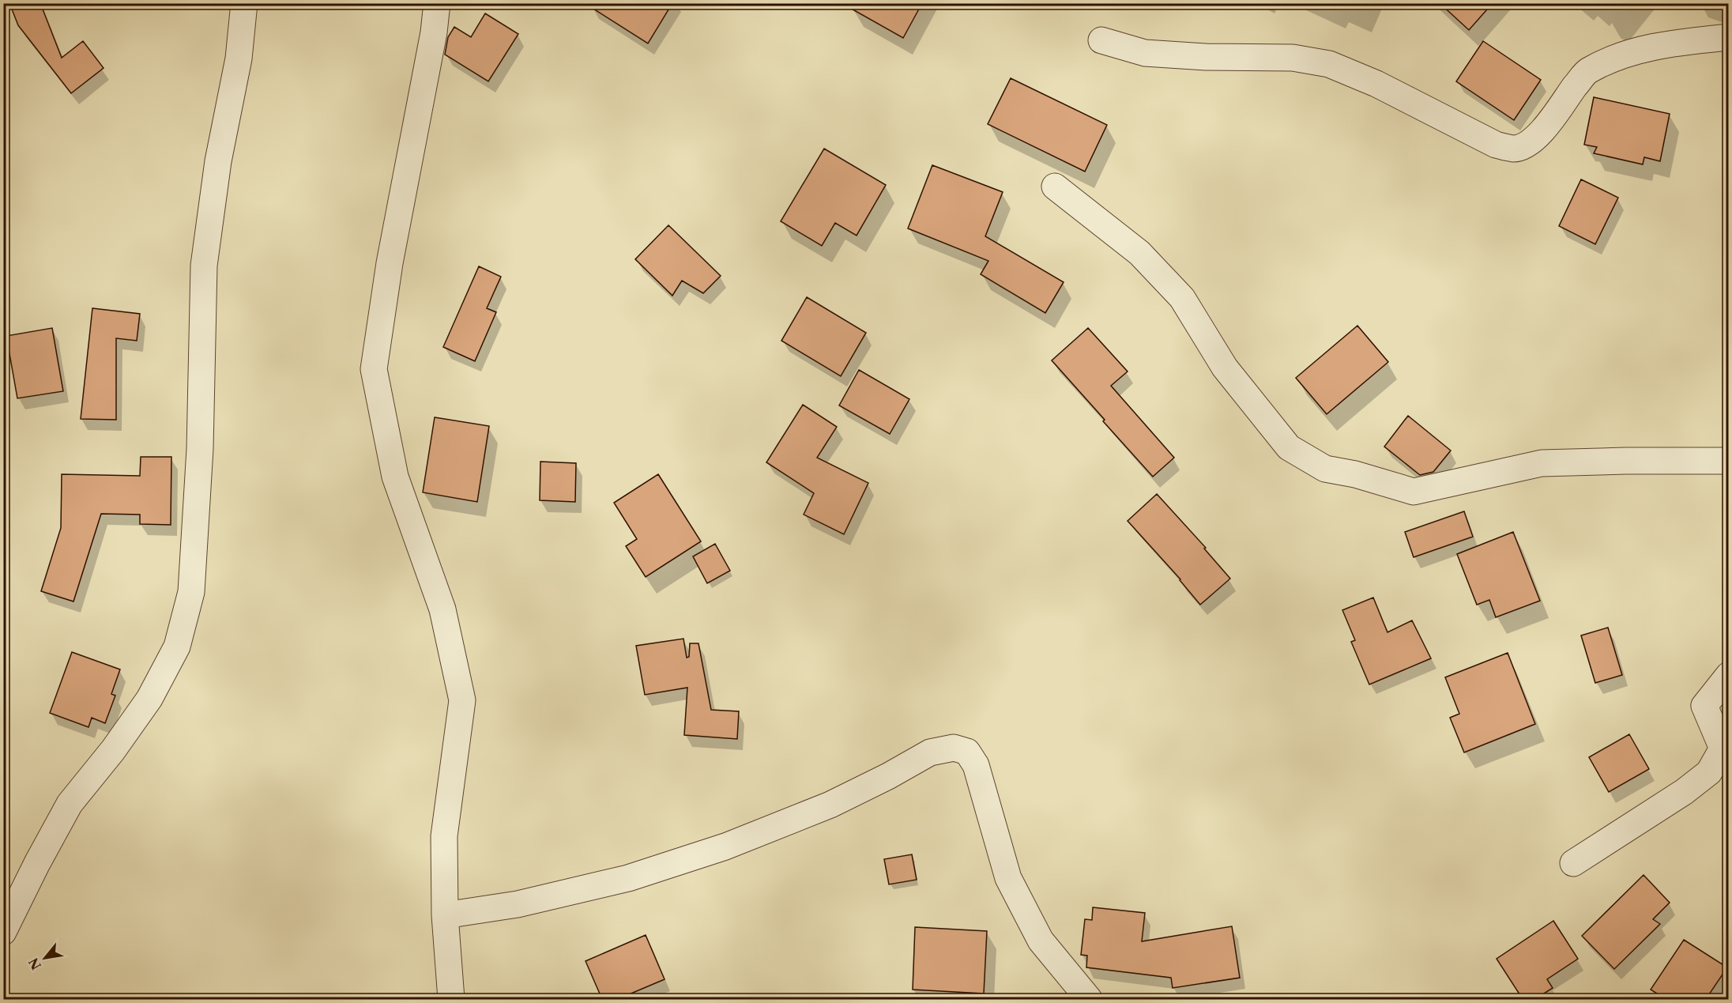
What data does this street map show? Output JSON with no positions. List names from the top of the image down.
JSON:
{
  "north": "bottom left"
}
